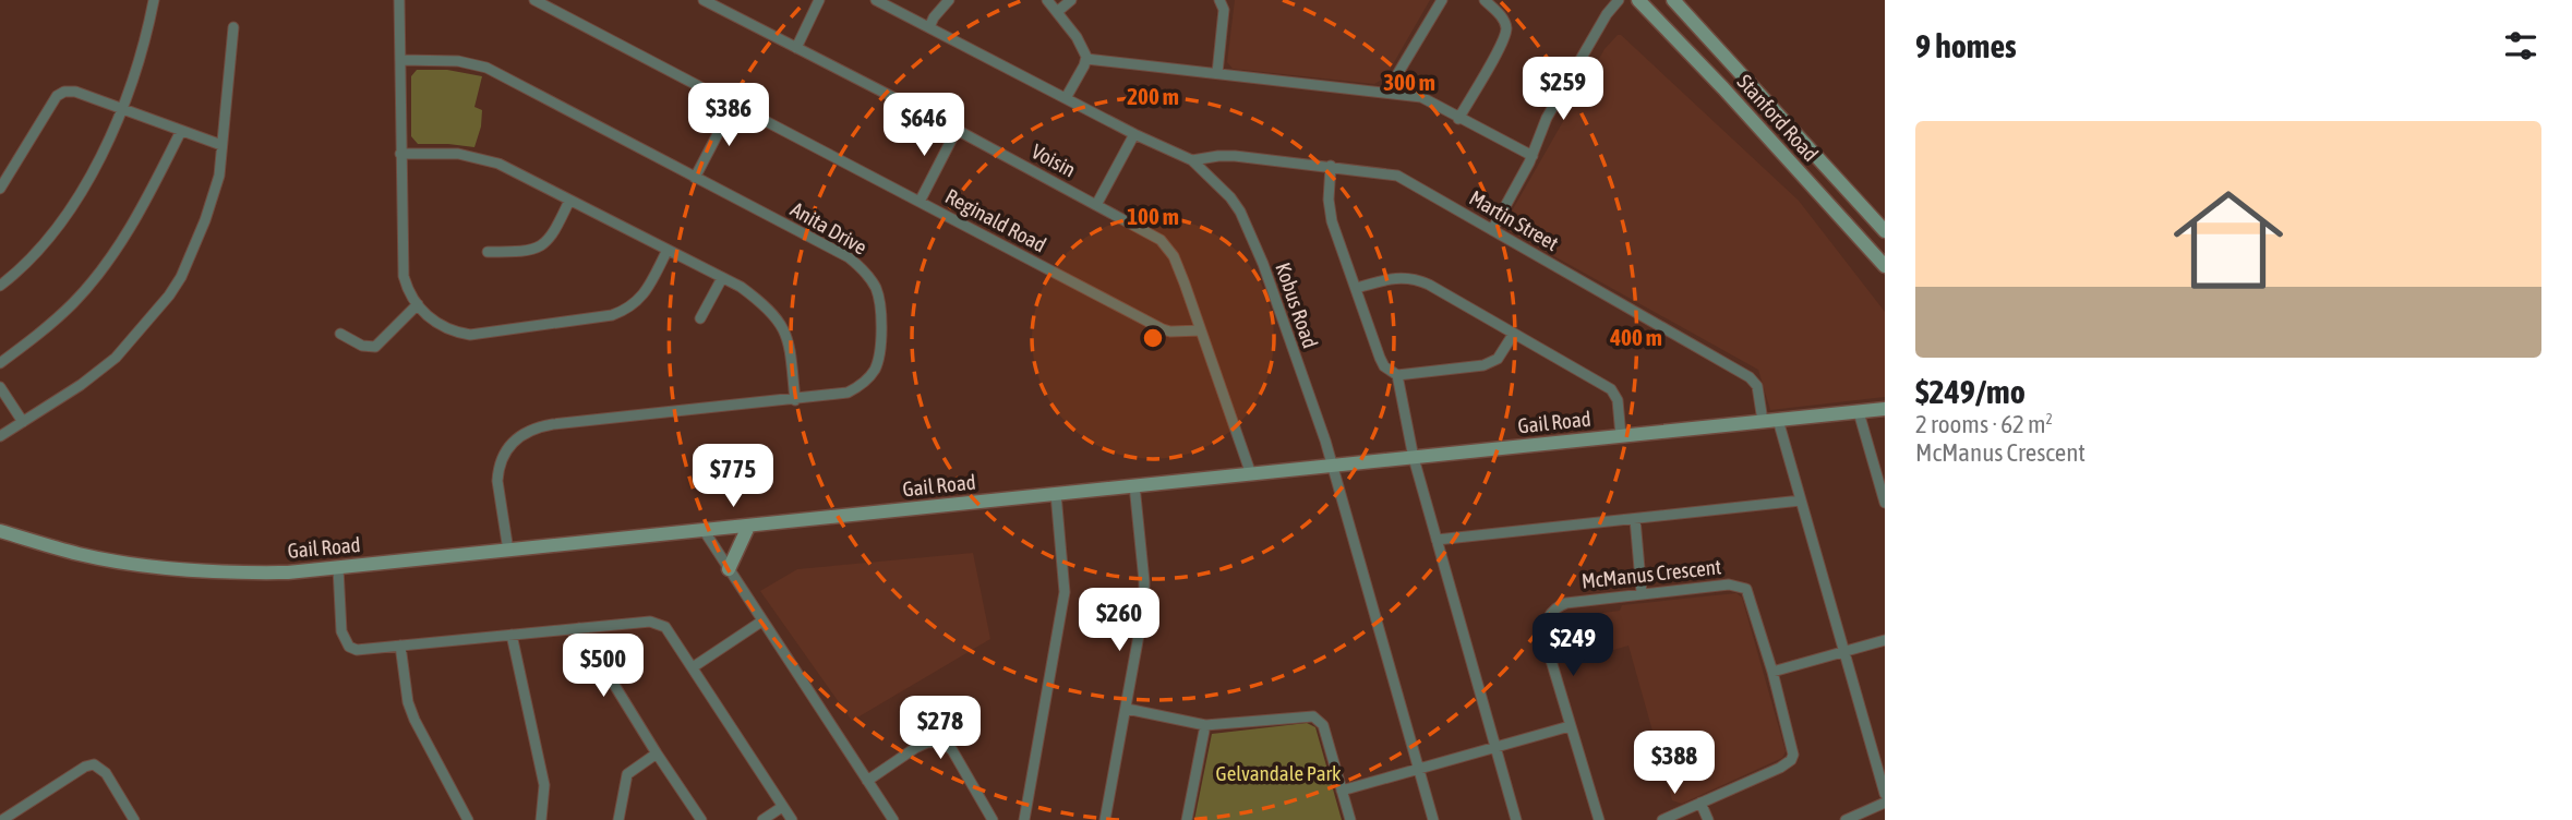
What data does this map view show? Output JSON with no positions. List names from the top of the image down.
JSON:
{
  "streets": {
    "street": [
      "Stanford Road",
      "Voisin",
      "Reginald Road",
      "Martin Street",
      "Anita Drive",
      "Kobus Road",
      "Gail Road",
      "McManus Crescent"
    ]
  },
  "crossings": [
    ["Voisin", "Reginald Road"],
    ["Voisin", "Gail Road"],
    ["Martin Street", "Kobus Road"],
    ["Martin Street", "Gail Road"],
    ["Anita Drive", "Gail Road"],
    ["Kobus Road", "Gail Road"]
  ],
  "parks": ["Gelvandale Park"],
  "page": {
    "heading": "9 homes",
    "price": [
      "$259",
      "$386",
      "$646",
      "$775",
      "$260",
      "$249",
      "$500",
      "$278",
      "$388"
    ],
    "list": [
      {
        "name": "$249/mo",
        "note": "2 rooms · 62 m² · McManus Crescent"
      }
    ]
  },
  "rings": [
    "300 m",
    "200 m",
    "100 m",
    "400 m"
  ]
}
